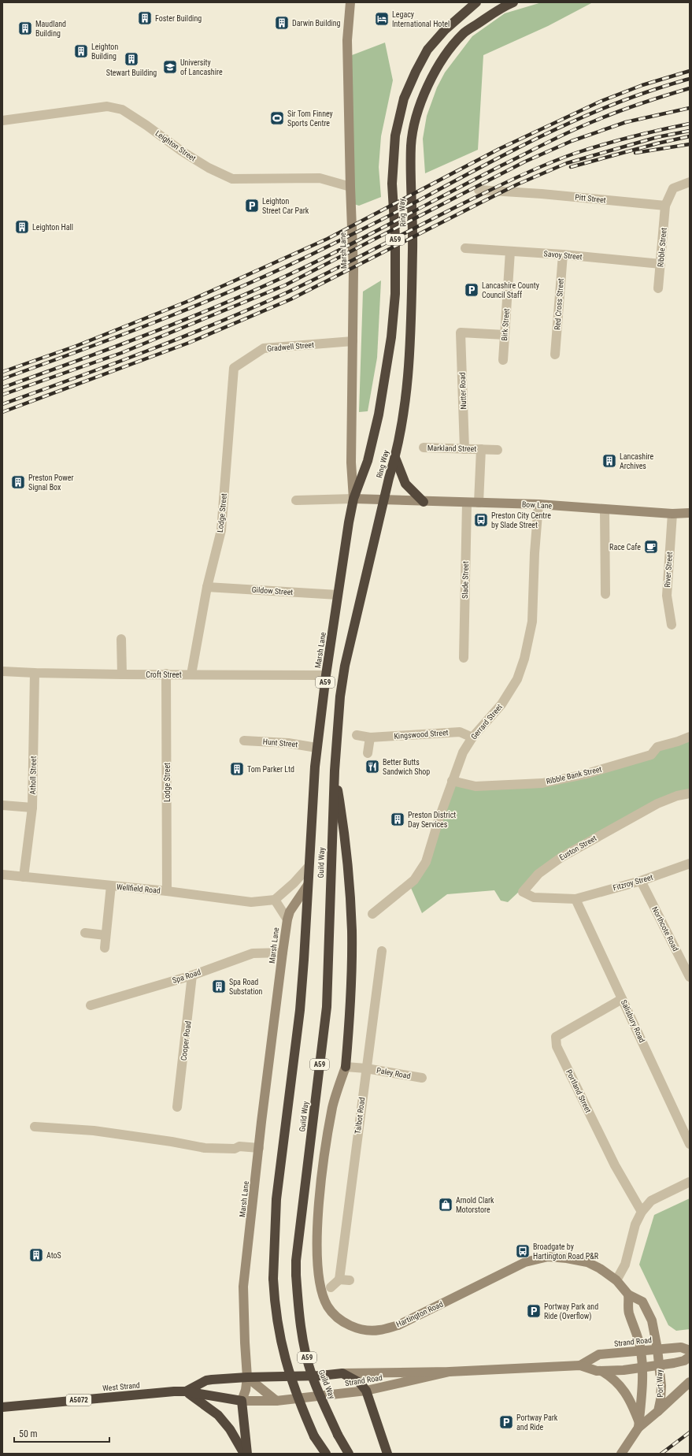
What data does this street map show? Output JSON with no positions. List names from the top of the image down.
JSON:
{
  "streets": {
    "highway": [
      "Ring Way",
      "A59",
      "Marsh Lane",
      "Guild Way",
      "Strand Road",
      "West Strand",
      "A5072"
    ],
    "street": [
      "Leighton Street",
      "Pitt Street",
      "Ribble Street",
      "Savoy Street",
      "Red Cross Street",
      "Birk Street",
      "Gradwell Street",
      "Nutter Road",
      "Markland Street",
      "Bow Lane",
      "Lodge Street",
      "River Street",
      "Slade Street",
      "Gildow Street",
      "Croft Street",
      "Gerrard Street",
      "Kingswood Street",
      "Hunt Street",
      "Atholl Street",
      "Ribble Bank Street",
      "Euston Street",
      "Fitzroy Street",
      "Wellfield Road",
      "Northcote Road",
      "Spa Road",
      "Salisbury Road",
      "Cooper Road",
      "Paley Road",
      "Portland Street",
      "Talbot Road",
      "Hartington Road",
      "Port Way"
    ]
  },
  "crossings": [
    ["Leighton Street", "Marsh Lane"],
    ["Pitt Street", "Ribble Street"],
    ["Ring Way", "A59"],
    ["Ring Way", "Marsh Lane"],
    ["Ring Way", "Bow Lane"],
    ["A59", "Bow Lane"],
    ["A59", "Guild Way"],
    ["Ribble Street", "Savoy Street"],
    ["Marsh Lane", "Gradwell Street"],
    ["Marsh Lane", "Gildow Street"],
    ["Marsh Lane", "Croft Street"],
    ["Marsh Lane", "Hunt Street"],
    ["Marsh Lane", "Guild Way"],
    ["Marsh Lane", "Spa Road"],
    ["Marsh Lane", "Strand Road"],
    ["Marsh Lane", "West Strand"],
    ["Savoy Street", "Red Cross Street"],
    ["Savoy Street", "Birk Street"],
    ["Birk Street", "Nutter Road"],
    ["Gradwell Street", "Lodge Street"],
    ["Nutter Road", "Markland Street"],
    ["Markland Street", "Bow Lane"],
    ["Bow Lane", "River Street"],
    ["Bow Lane", "Slade Street"],
    ["Bow Lane", "Gerrard Street"],
    ["Lodge Street", "Gildow Street"],
    ["Lodge Street", "Croft Street"],
    ["Lodge Street", "Wellfield Road"],
    ["Croft Street", "Atholl Street"],
    ["Gerrard Street", "Kingswood Street"],
    ["Gerrard Street", "Ribble Bank Street"],
    ["Atholl Street", "Wellfield Road"],
    ["Euston Street", "Fitzroy Street"],
    ["Euston Street", "Salisbury Road"],
    ["Fitzroy Street", "Northcote Road"],
    ["Fitzroy Street", "Salisbury Road"],
    ["Spa Road", "Cooper Road"],
    ["Salisbury Road", "Portland Street"],
    ["Paley Road", "Talbot Road"],
    ["Paley Road", "Hartington Road"],
    ["Hartington Road", "Strand Road"],
    ["Hartington Road", "Port Way"],
    ["Strand Road", "Port Way"],
    ["Strand Road", "West Strand"]
  ],
  "places": {
    "building": [
      "Foster Building",
      "Darwin Building",
      "Maudland Building",
      "Leighton Building",
      "Stewart Building",
      "Leighton Hall",
      "Lancashire Archives",
      "Preston Power Signal Box",
      "Tom Parker Ltd",
      "Preston District Day Services",
      "Spa Road Substation",
      "AtoS"
    ],
    "hotel": ["Legacy International Hotel"],
    "school or university": ["University of Lancashire"],
    "sports": ["Sir Tom Finney Sports Centre"],
    "parking": [
      "Leighton Street Car Park",
      "Lancashire County Council Staff",
      "Portway Park and Ride (Overflow)",
      "Portway Park and Ride"
    ],
    "bus stop": ["Preston City Centre by Slade Street", "Broadgate by Hartington Road P&R"],
    "cafe": ["Race Cafe"],
    "restaurant": ["Better Butts Sandwich Shop"],
    "shop": ["Arnold Clark Motorstore"]
  },
  "scale_bar": "50 m"
}
